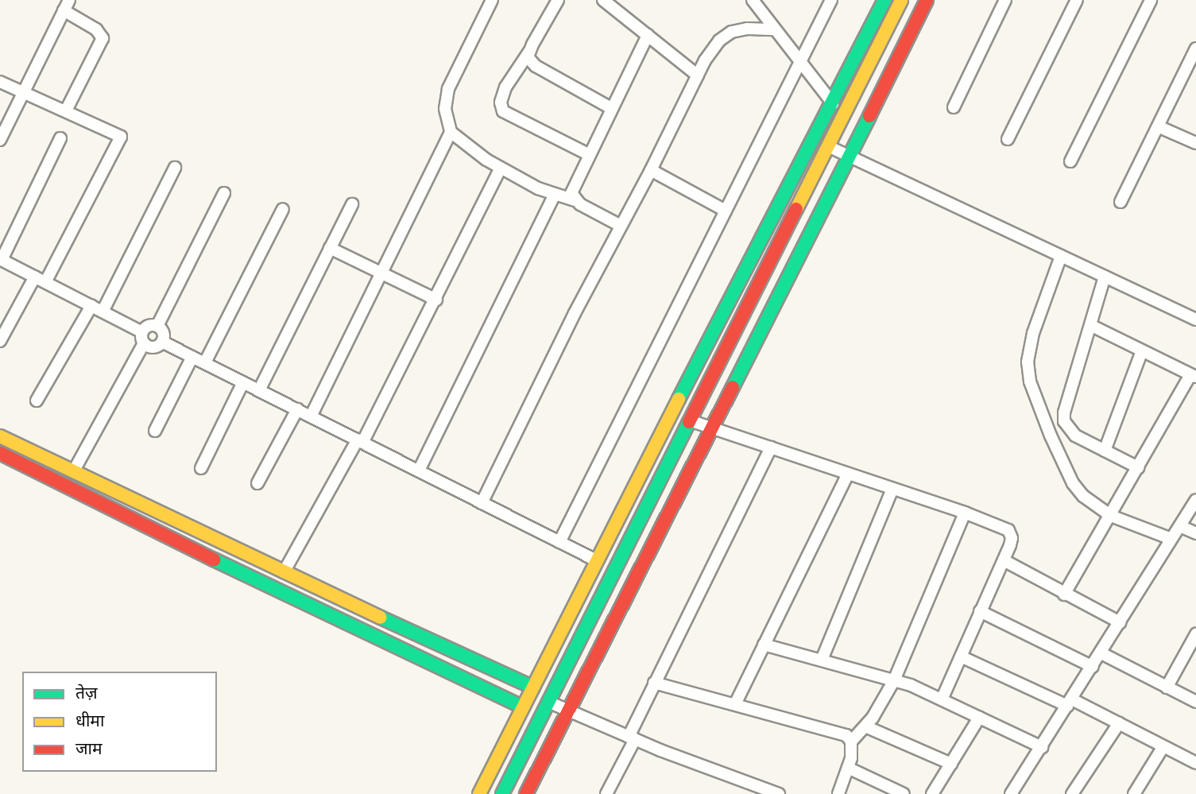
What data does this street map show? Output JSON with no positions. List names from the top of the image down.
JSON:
{
  "legend": ["तेज़", "धीमा", "जाम"]
}
